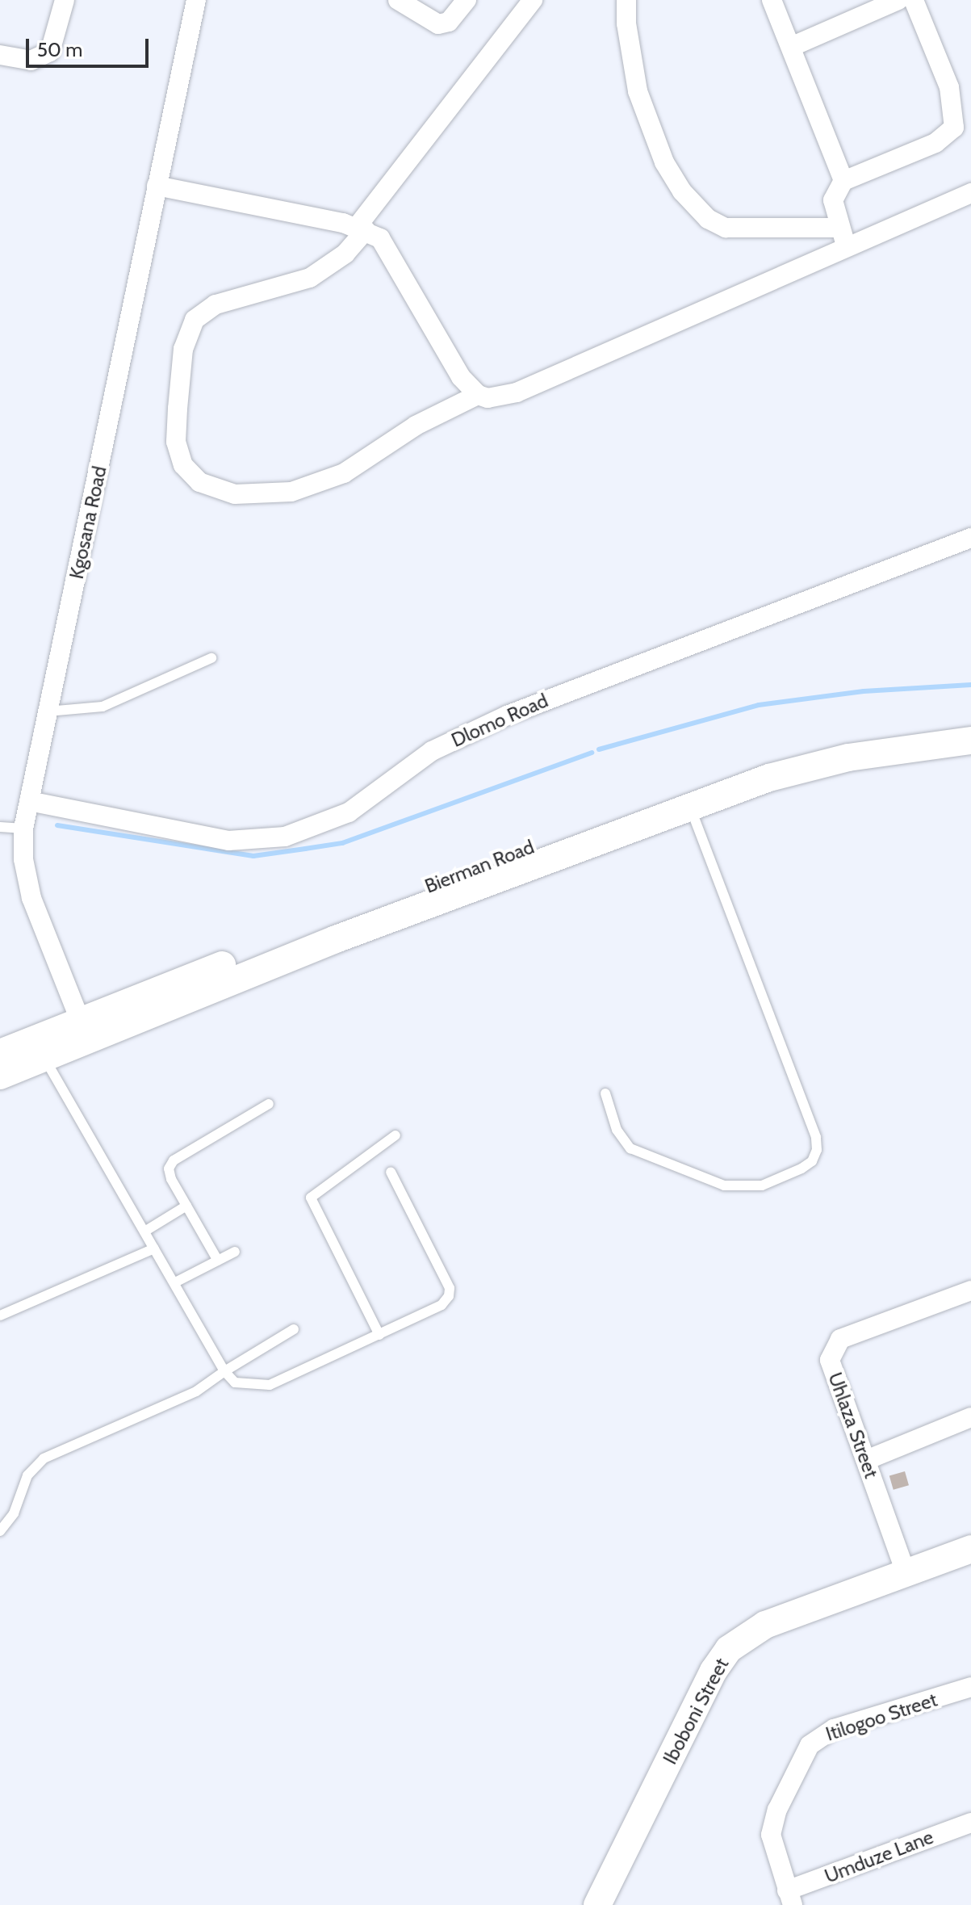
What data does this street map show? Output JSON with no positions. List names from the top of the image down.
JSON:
{
  "streets": {
    "main road": ["Bierman Road", "Iboboni Street"],
    "street": [
      "Kgosana Road",
      "Dlomo Road",
      "Uhlaza Street",
      "Itilogoo Street",
      "Umduze Lane"
    ]
  },
  "crossings": [
    ["Kgosana Road", "Dlomo Road"],
    ["Kgosana Road", "Bierman Road"],
    ["Uhlaza Street", "Iboboni Street"],
    ["Itilogoo Street", "Umduze Lane"]
  ],
  "scale_bar": "50 m"
}
